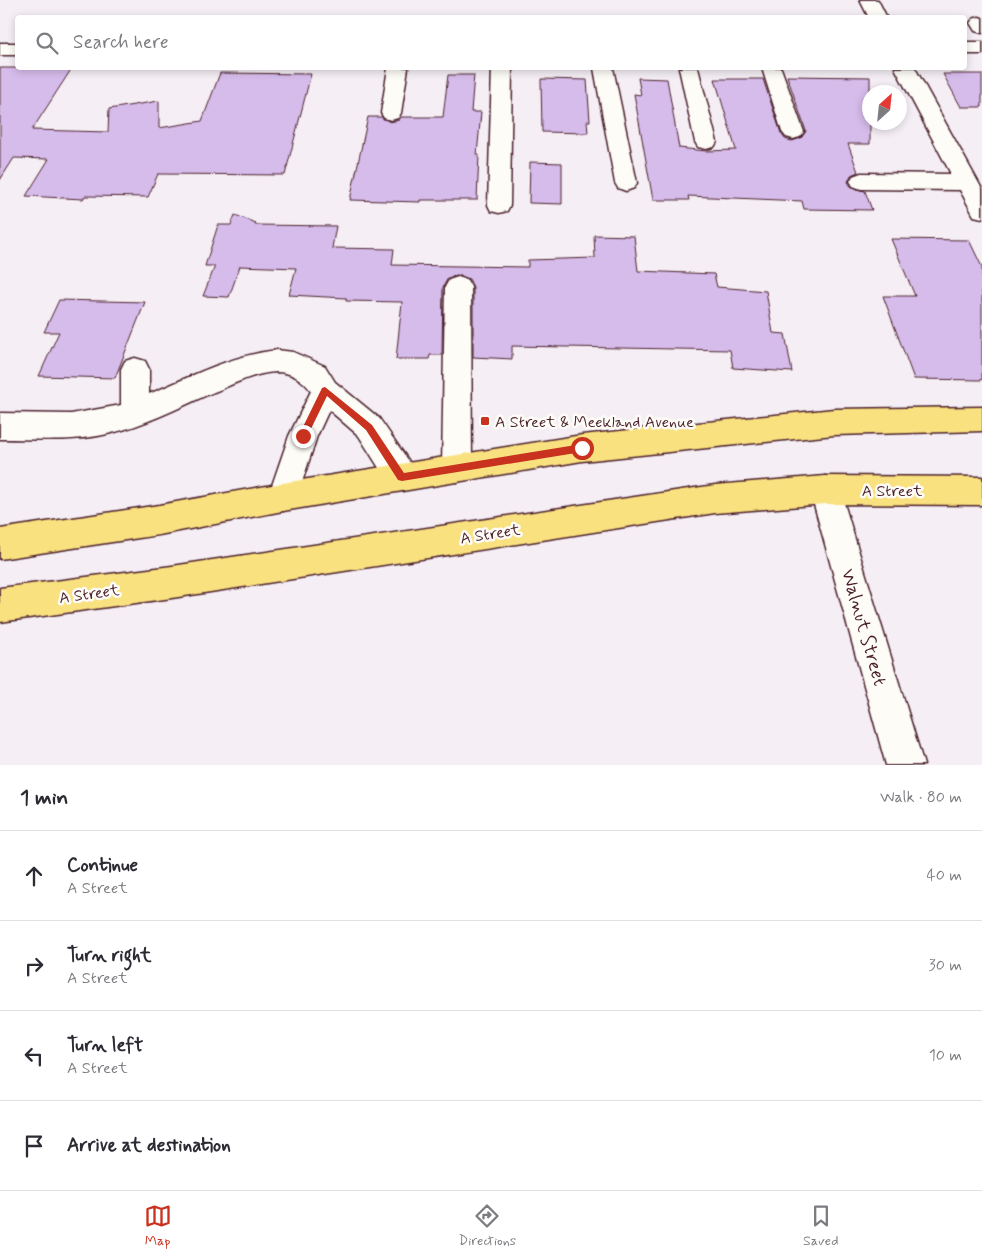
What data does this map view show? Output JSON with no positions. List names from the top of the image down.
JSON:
{
  "streets": {
    "main road": ["A Street"],
    "street": ["Walnut Street"]
  },
  "crossings": [
    ["A Street", "Walnut Street"]
  ],
  "places": {
    "transit": ["A Street & Meekland Avenue"]
  },
  "north": "top right",
  "page": {
    "search": "Search here",
    "heading": ["1 min", "Walk · 80 m"],
    "list": [
      ["Continue", "A Street", "40 m"],
      ["Turn right", "A Street", "30 m"],
      ["Turn left", "A Street", "10 m"],
      "Arrive at destination"
    ],
    "nav": ["Map", "Directions", "Saved"]
  }
}
